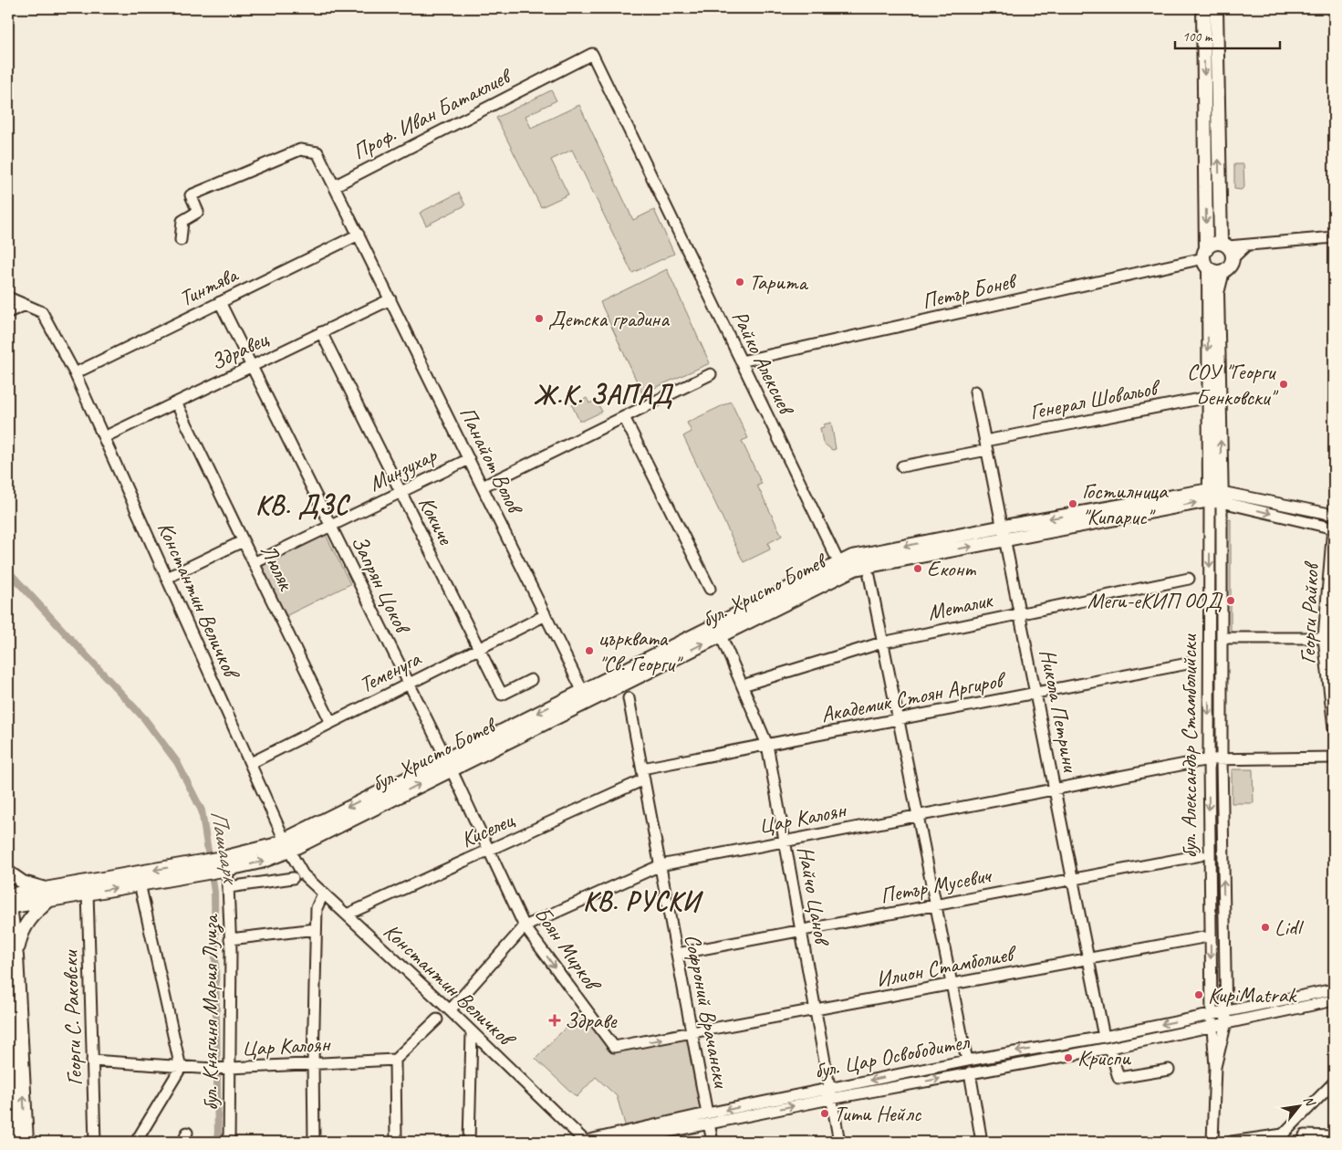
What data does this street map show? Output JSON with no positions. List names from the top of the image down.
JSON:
{
  "streets": {
    "main road": ["бул. Христо Ботев", "бул. Александър Стамболийски"],
    "street": [
      "Проф. Иван Батаклиев",
      "Тинтява",
      "Петър Бонев",
      "Здравец",
      "Райко Алексиев",
      "Генерал Шовальов",
      "Панайот Волов",
      "Минзухар",
      "Кокиче",
      "Люляк",
      "Запрян Цоков",
      "Константин Величков",
      "Металик",
      "Георги Райков",
      "Теменуга",
      "Академик Стоян Аргиров",
      "Никола Петрини",
      "Цар Калоян",
      "Киселец",
      "Петър Мусевич",
      "Найчо Цанов",
      "Боян Мирков",
      "Илион Стамболиев",
      "Софроний Врачански",
      "бул. Княгиня Мария Луиза",
      "Георги С. Раковски",
      "бул. Цар Освободител"
    ]
  },
  "crossings": [
    ["Проф. Иван Батаклиев", "Тинтява"],
    ["Проф. Иван Батаклиев", "Райко Алексиев"],
    ["Проф. Иван Батаклиев", "Панайот Волов"],
    ["Тинтява", "Панайот Волов"],
    ["Тинтява", "Запрян Цоков"],
    ["Тинтява", "Константин Величков"],
    ["Петър Бонев", "Райко Алексиев"],
    ["Петър Бонев", "бул. Александър Стамболийски"],
    ["Здравец", "Панайот Волов"],
    ["Здравец", "Кокиче"],
    ["Здравец", "Люляк"],
    ["Здравец", "Запрян Цоков"],
    ["Здравец", "Константин Величков"],
    ["Райко Алексиев", "бул. Христо Ботев"],
    ["Генерал Шовальов", "Никола Петрини"],
    ["Генерал Шовальов", "бул. Александър Стамболийски"],
    ["Панайот Волов", "Минзухар"],
    ["Панайот Волов", "бул. Христо Ботев"],
    ["Панайот Волов", "Теменуга"],
    ["Минзухар", "Кокиче"],
    ["Минзухар", "Люляк"],
    ["Минзухар", "Запрян Цоков"],
    ["Кокиче", "Теменуга"],
    ["Люляк", "Теменуга"],
    ["Запрян Цоков", "бул. Христо Ботев"],
    ["Запрян Цоков", "Теменуга"],
    ["Запрян Цоков", "Боян Мирков"],
    ["бул. Христо Ботев", "Константин Величков"],
    ["бул. Христо Ботев", "Георги Райков"],
    ["бул. Христо Ботев", "Никола Петрини"],
    ["бул. Христо Ботев", "бул. Александър Стамболийски"],
    ["бул. Христо Ботев", "Найчо Цанов"],
    ["бул. Христо Ботев", "Боян Мирков"],
    ["бул. Христо Ботев", "бул. Княгиня Мария Луиза"],
    ["бул. Христо Ботев", "Георги С. Раковски"],
    ["Константин Величков", "Теменуга"],
    ["Константин Величков", "Цар Калоян"],
    ["Константин Величков", "Киселец"],
    ["Константин Величков", "бул. Цар Освободител"],
    ["Металик", "Никола Петрини"],
    ["Металик", "Найчо Цанов"],
    ["Академик Стоян Аргиров", "Никола Петрини"],
    ["Академик Стоян Аргиров", "Киселец"],
    ["Академик Стоян Аргиров", "Найчо Цанов"],
    ["Академик Стоян Аргиров", "Софроний Врачански"],
    ["Никола Петрини", "Цар Калоян"],
    ["Никола Петрини", "Петър Мусевич"],
    ["Никола Петрини", "Илион Стамболиев"],
    ["Никола Петрини", "бул. Цар Освободител"],
    ["бул. Александър Стамболийски", "Цар Калоян"],
    ["бул. Александър Стамболийски", "бул. Цар Освободител"],
    ["Цар Калоян", "Найчо Цанов"],
    ["Цар Калоян", "Боян Мирков"],
    ["Цар Калоян", "Софроний Врачански"],
    ["Цар Калоян", "бул. Княгиня Мария Луиза"],
    ["Цар Калоян", "Георги С. Раковски"],
    ["Киселец", "Боян Мирков"],
    ["Киселец", "Софроний Врачански"],
    ["Петър Мусевич", "Найчо Цанов"],
    ["Петър Мусевич", "Софроний Врачански"],
    ["Найчо Цанов", "Илион Стамболиев"],
    ["Найчо Цанов", "бул. Цар Освободител"],
    ["Боян Мирков", "Илион Стамболиев"],
    ["Боян Мирков", "Софроний Врачански"],
    ["Илион Стамболиев", "Софроний Врачански"],
    ["Софроний Врачански", "бул. Цар Освободител"]
  ],
  "one_way": ["Боян Мирков"],
  "districts": ["Ж.К. ЗАПАД", "КВ. ДЗС", "КВ. РУСКИ"],
  "water": ["Пашаарк"],
  "places": {
    "other": [
      "Тарита",
      "Детска градина",
      "СОУ \"Георги Бенковски\"",
      "Гостилница \"Кипарис\"",
      "Еконт",
      "Меги-еКИП ООД",
      "църквата \"Св. Георги\"",
      "Lidl",
      "KupiMatrak",
      "Криспи",
      "Тити Нейлс"
    ],
    "health": ["Здраве"]
  },
  "scale_bar": "100 m",
  "north": "top right"
}
